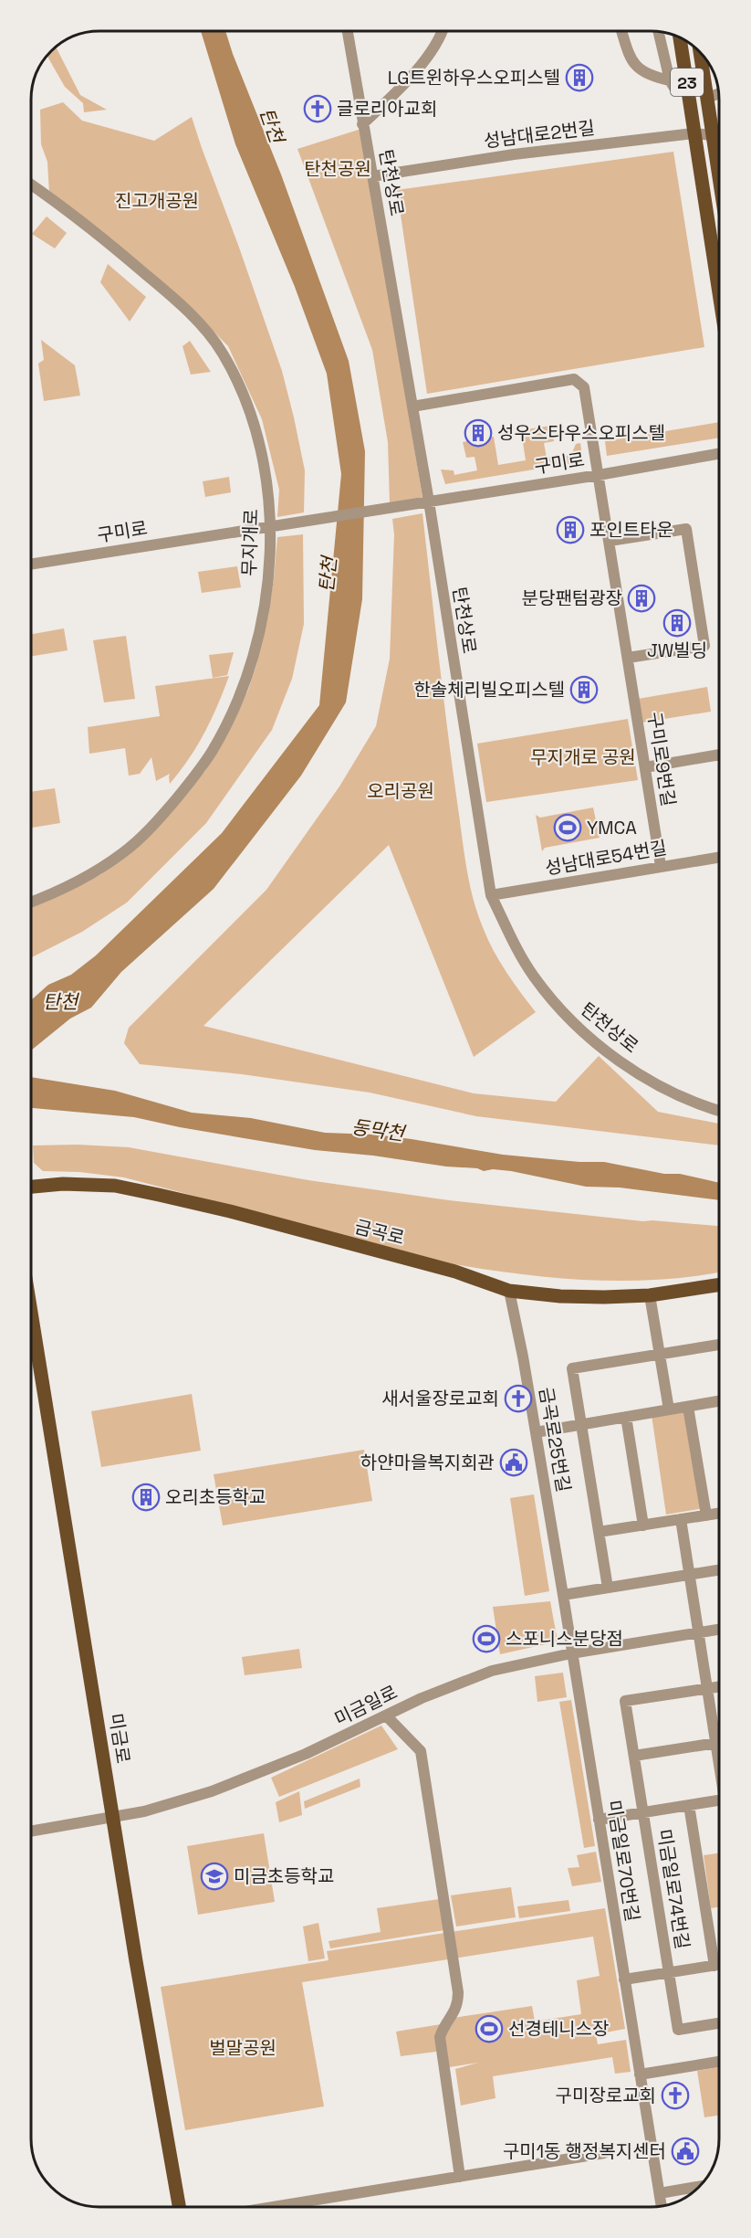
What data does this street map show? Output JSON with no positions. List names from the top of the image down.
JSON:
{
  "streets": {
    "main road": ["23", "금곡로", "미금로"],
    "street": [
      "성남대로2번길",
      "탄천상로",
      "구미로",
      "무지개로",
      "구미로9번길",
      "성남대로54번길",
      "금곡로25번길",
      "미금일로",
      "미금일로70번길",
      "미금일로74번길"
    ]
  },
  "crossings": [
    ["23", "성남대로2번길"],
    ["성남대로2번길", "탄천상로"],
    ["탄천상로", "구미로"],
    ["탄천상로", "구미로9번길"],
    ["탄천상로", "성남대로54번길"],
    ["구미로", "무지개로"],
    ["구미로", "구미로9번길"],
    ["구미로9번길", "성남대로54번길"],
    ["금곡로", "금곡로25번길"],
    ["금곡로25번길", "미금일로"],
    ["금곡로25번길", "미금일로70번길"],
    ["미금일로", "미금로"],
    ["미금일로", "미금일로70번길"]
  ],
  "water": ["탄천", "동막천"],
  "parks": [
    "탄천공원",
    "진고개공원",
    "무지개로 공원",
    "오리공원",
    "벌말공원"
  ],
  "places": {
    "building": [
      "LG트윈하우스오피스텔",
      "성우스타우스오피스텔",
      "포인트타운",
      "분당팬텀광장",
      "JW빌딩",
      "한솔체리빌오피스텔",
      "오리초등학교"
    ],
    "church": ["글로리아교회", "새서울장로교회", "구미장로교회"],
    "sports": ["YMCA", "스포니스분당점", "선경테니스장"],
    "public building": ["하얀마을복지회관", "구미1동 행정복지센터"],
    "school or university": ["미금초등학교"]
  }
}
